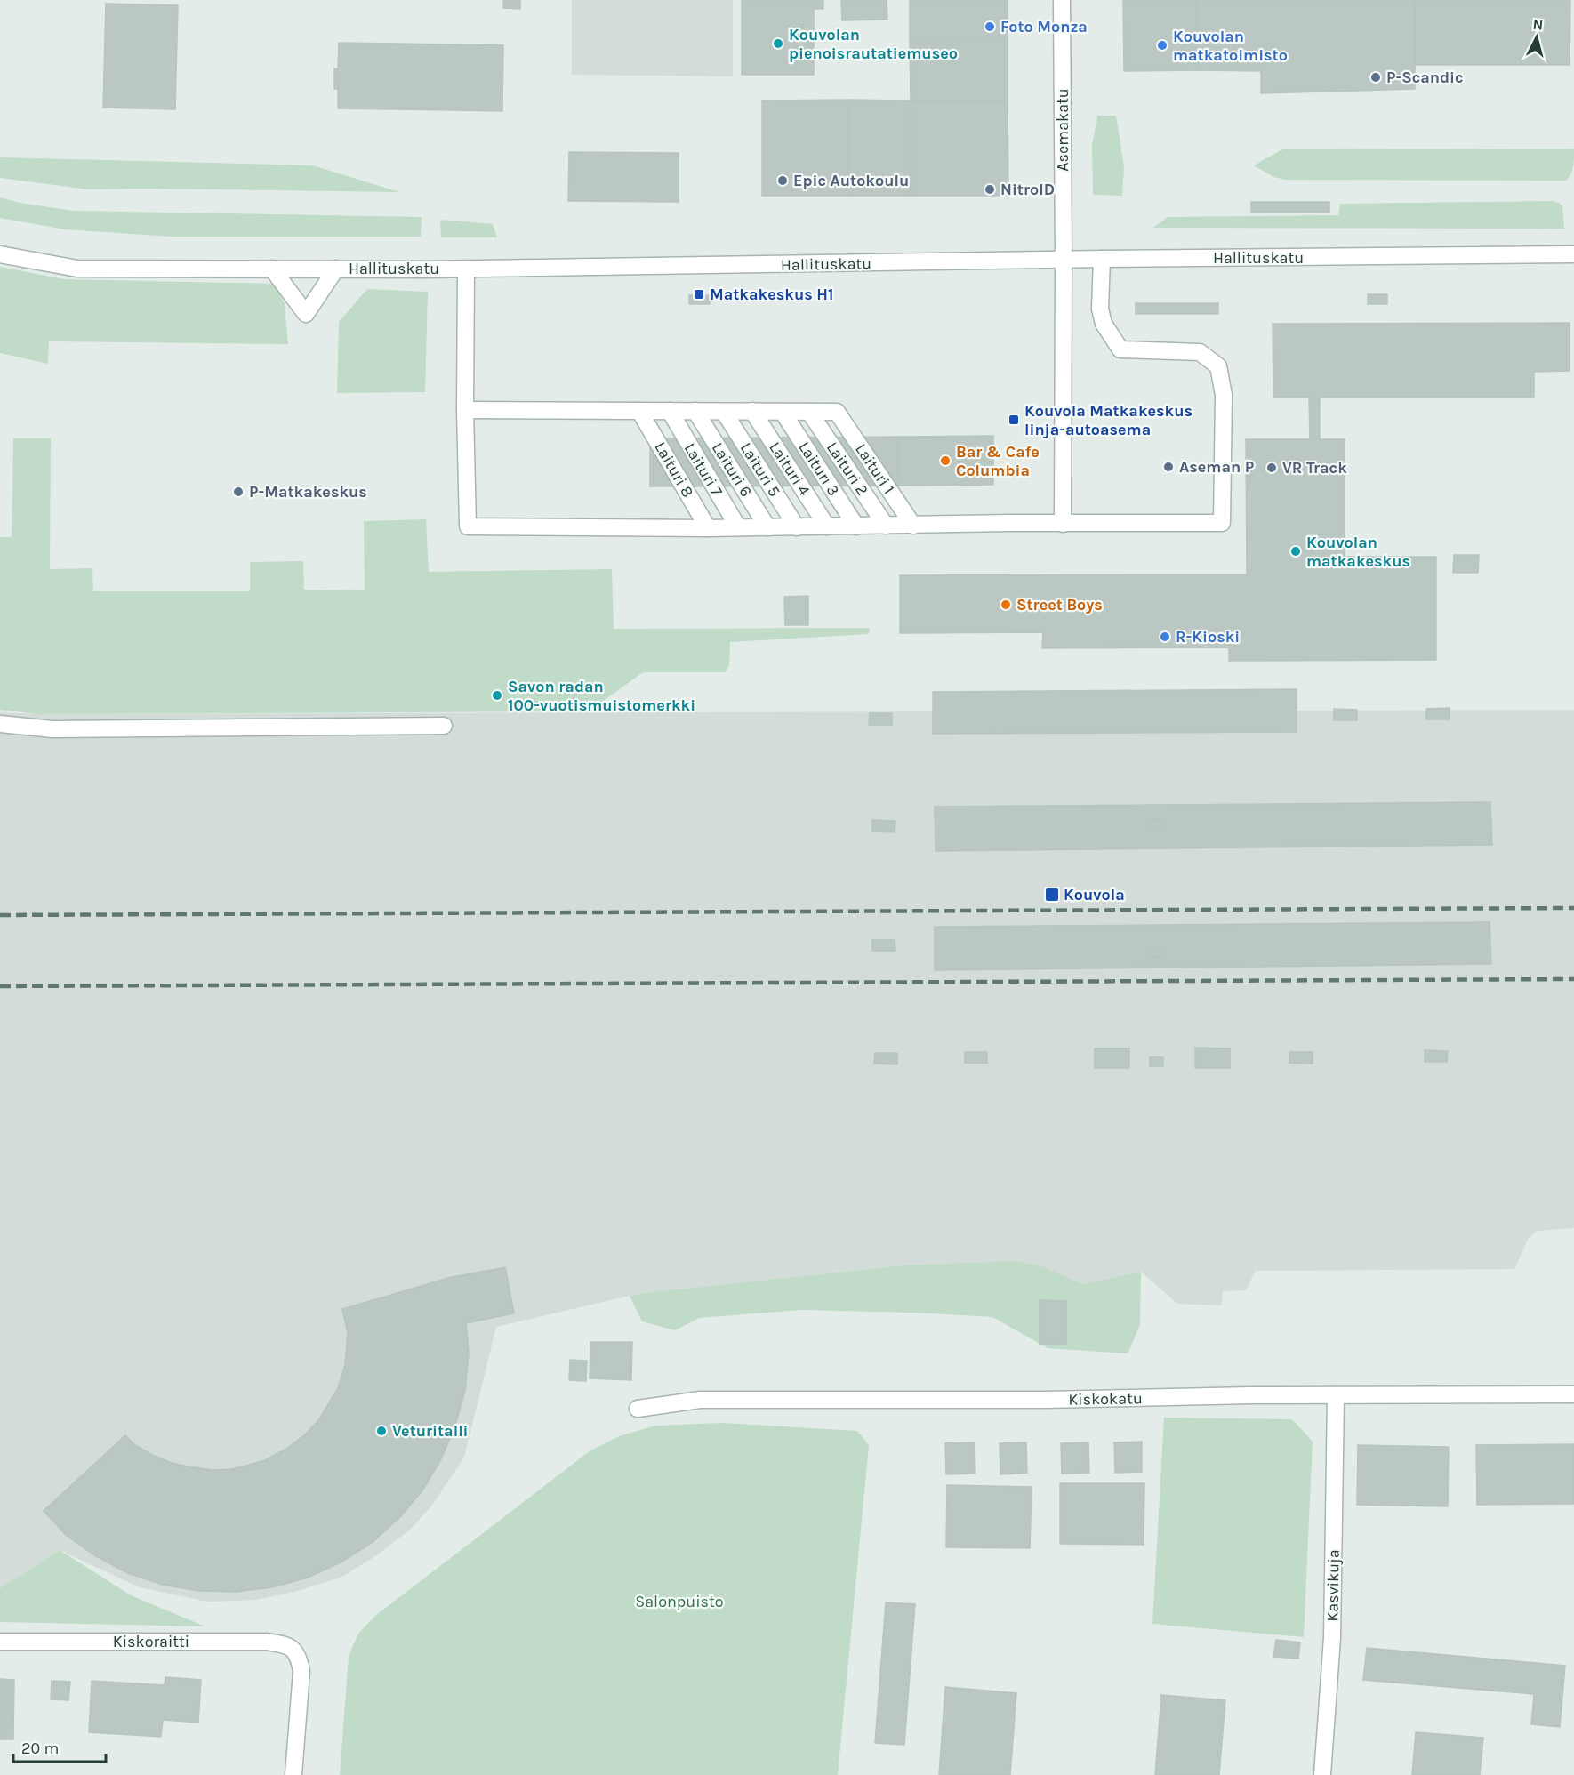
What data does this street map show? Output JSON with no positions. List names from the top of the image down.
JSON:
{
  "streets": {
    "street": [
      "Asemakatu",
      "Hallituskatu",
      "Laituri 4",
      "Laituri 3",
      "Laituri 2",
      "Laituri 1",
      "Laituri 8",
      "Laituri 7",
      "Laituri 6",
      "Laituri 5",
      "Kiskokatu",
      "Kasvikuja",
      "Kiskoraitti"
    ]
  },
  "crossings": [
    ["Asemakatu", "Hallituskatu"],
    ["Laituri 2", "Laituri 1"],
    ["Kiskokatu", "Kasvikuja"]
  ],
  "parks": ["Salonpuisto"],
  "places": {
    "other": [
      "Foto Monza",
      "Kouvolan pienoisrautatiemuseo",
      "Kouvolan matkatoimisto",
      "P-Scandic",
      "Epic Autokoulu",
      "NitroID",
      "Bar & Cafe Columbia",
      "Aseman P",
      "VR Track",
      "P-Matkakeskus",
      "Kouvolan matkakeskus",
      "Street Boys",
      "R-Kioski",
      "Savon radan 100-vuotismuistomerkki",
      "Veturitalli"
    ],
    "transit": ["Matkakeskus H1", "Kouvola Matkakeskus linja-autoasema", "Kouvola"]
  },
  "scale_bar": "20 m",
  "north": "top"
}
